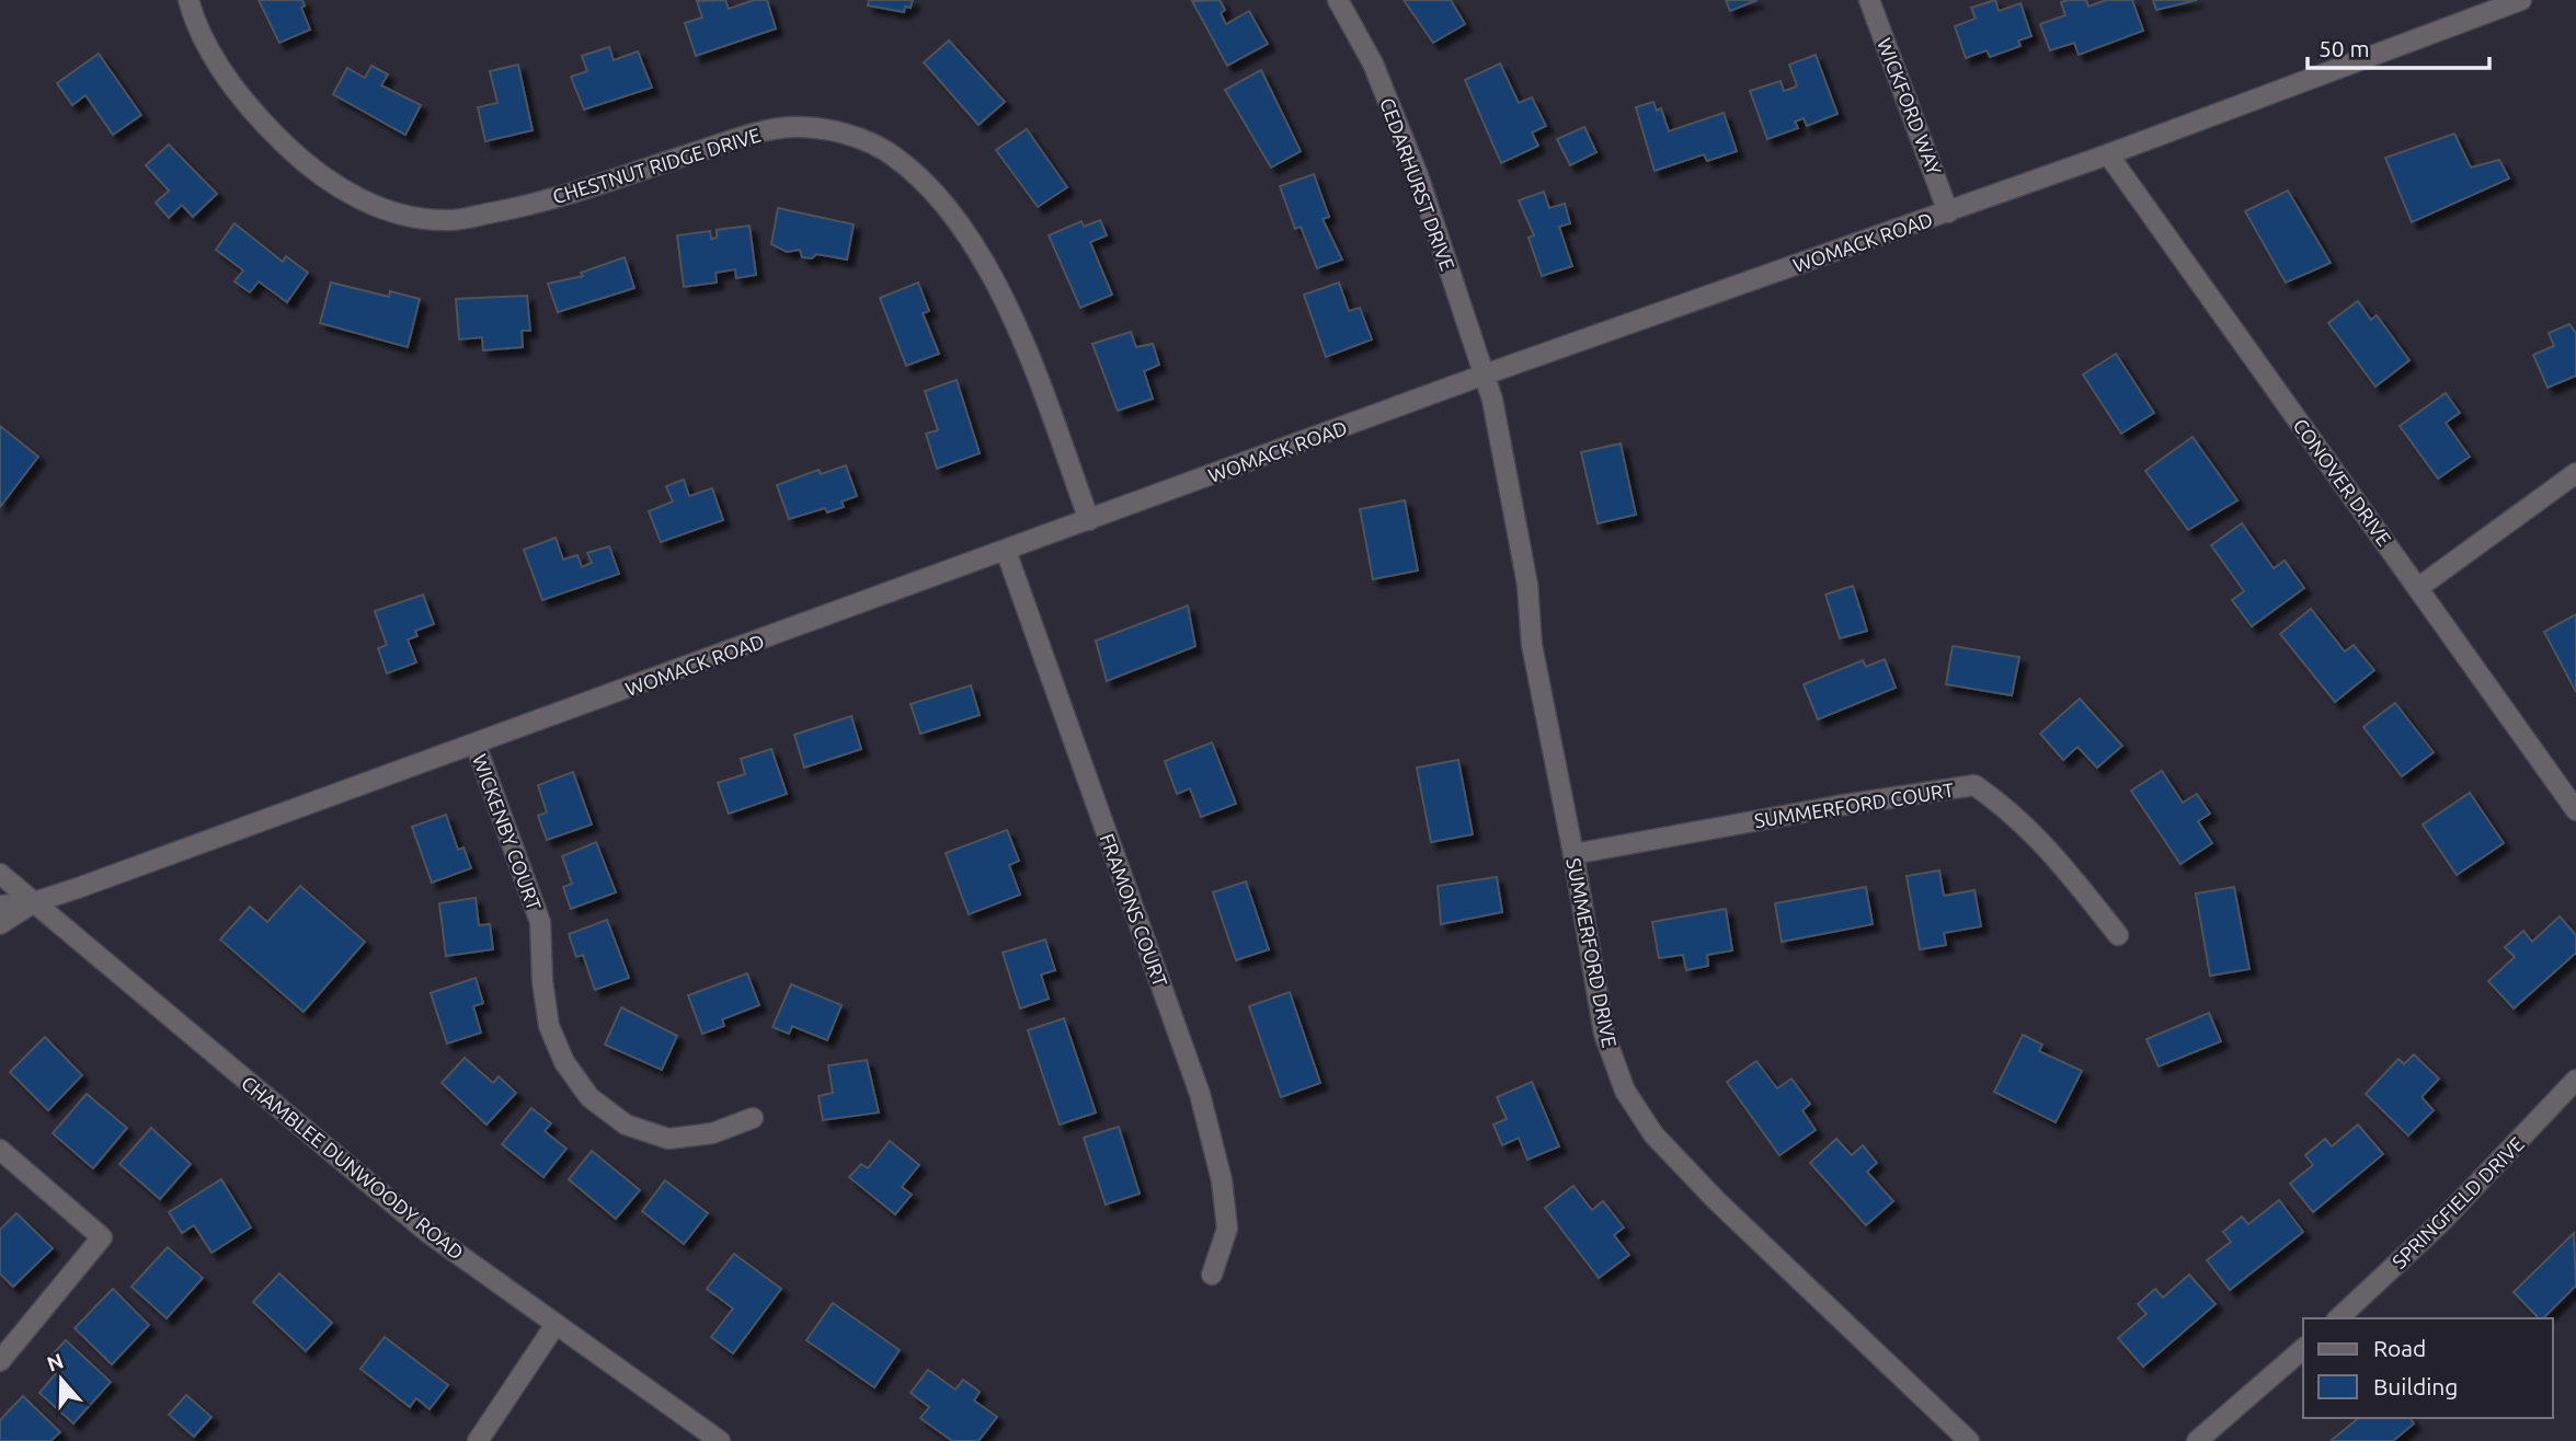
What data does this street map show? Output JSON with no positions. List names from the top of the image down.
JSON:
{
  "streets": {
    "street": [
      "WICKFORD WAY",
      "CHESTNUT RIDGE DRIVE",
      "CEDARHURST DRIVE",
      "WOMACK ROAD",
      "CONOVER DRIVE",
      "SUMMERFORD COURT",
      "WICKENBY COURT",
      "FRAMONS COURT",
      "SUMMERFORD DRIVE",
      "CHAMBLEE DUNWOODY ROAD",
      "SPRINGFIELD DRIVE"
    ]
  },
  "crossings": [
    ["WICKFORD WAY", "WOMACK ROAD"],
    ["CHESTNUT RIDGE DRIVE", "WOMACK ROAD"],
    ["CEDARHURST DRIVE", "WOMACK ROAD"],
    ["CEDARHURST DRIVE", "SUMMERFORD DRIVE"],
    ["WOMACK ROAD", "CONOVER DRIVE"],
    ["WOMACK ROAD", "WICKENBY COURT"],
    ["WOMACK ROAD", "FRAMONS COURT"],
    ["WOMACK ROAD", "SUMMERFORD DRIVE"],
    ["WOMACK ROAD", "CHAMBLEE DUNWOODY ROAD"],
    ["SUMMERFORD COURT", "SUMMERFORD DRIVE"]
  ],
  "legend": ["Road", "Building"],
  "scale_bar": "50 m",
  "north": "top"
}
